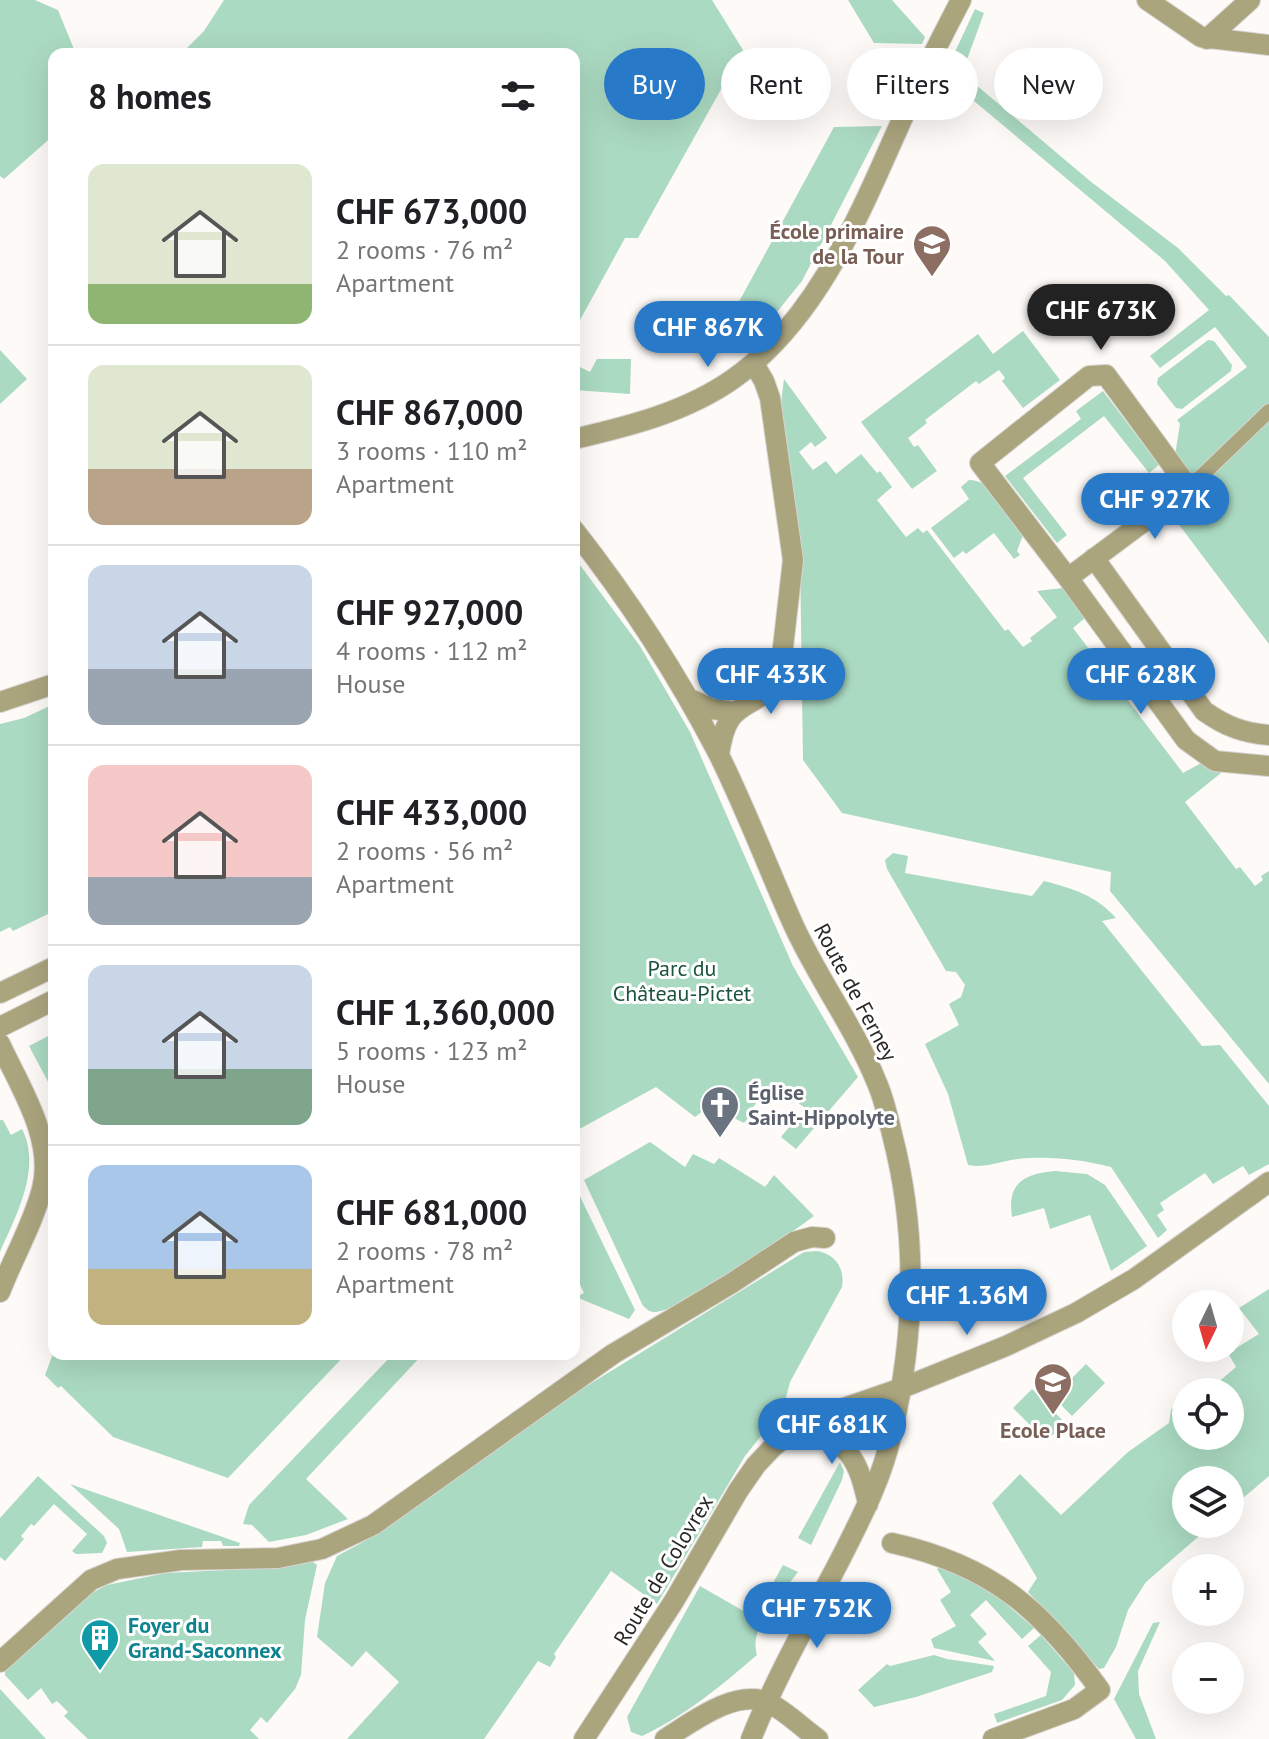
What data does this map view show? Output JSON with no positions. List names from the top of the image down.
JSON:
{
  "streets": {
    "street": ["Route de Ferney", "Route de Colovrex"]
  },
  "crossings": [
    ["Route de Ferney", "Route de Colovrex"]
  ],
  "parks": ["Parc du Château-Pictet"],
  "places": {
    "school or university": ["École primaire de la Tour", "Ecole Place"],
    "church": ["Église Saint-Hippolyte"],
    "building": ["Foyer du Grand-Saconnex"]
  },
  "north": "bottom",
  "page": {
    "chip": [
      "Buy",
      "Rent",
      "Filters",
      "New"
    ],
    "heading": "8 homes",
    "list": [
      {
        "name": "CHF 673,000",
        "note": "2 rooms · 76 m² · Apartment"
      },
      {
        "name": "CHF 867,000",
        "note": "3 rooms · 110 m² · Apartment"
      },
      {
        "name": "CHF 927,000",
        "note": "4 rooms · 112 m² · House"
      },
      {
        "name": "CHF 433,000",
        "note": "2 rooms · 56 m² · Apartment"
      },
      {
        "name": "CHF 1,360,000",
        "note": "5 rooms · 123 m² · House"
      },
      {
        "name": "CHF 681,000",
        "note": "2 rooms · 78 m² · Apartment"
      }
    ],
    "price": [
      "CHF 673K",
      "CHF 867K",
      "CHF 927K",
      "CHF 433K",
      "CHF 628K",
      "CHF 1.36M",
      "CHF 681K",
      "CHF 752K"
    ],
    "map_buttons": ["+", "−"]
  }
}
